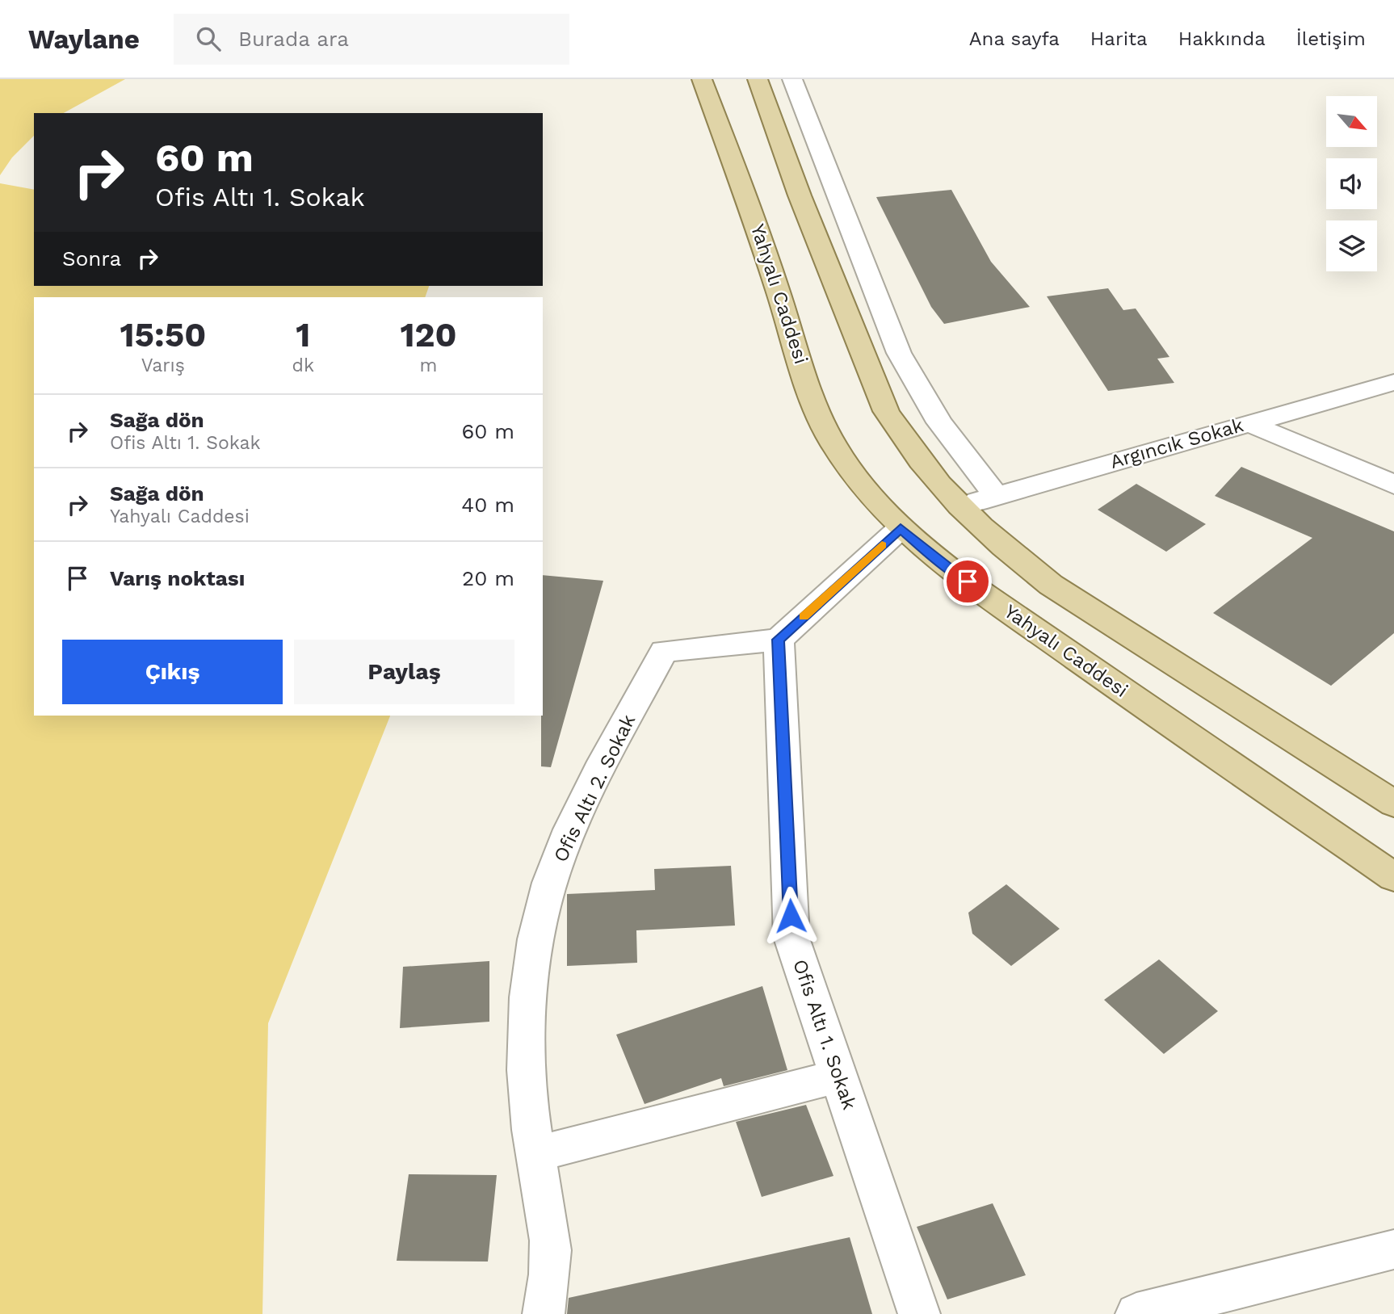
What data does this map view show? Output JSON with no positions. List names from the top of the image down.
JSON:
{
  "streets": {
    "main road": ["Yahyalı Caddesi"],
    "street": ["Argıncık Sokak", "Ofis Altı 2. Sokak", "Ofis Altı 1. Sokak"]
  },
  "crossings": [
    ["Ofis Altı 2. Sokak", "Ofis Altı 1. Sokak"]
  ],
  "north": "bottom right",
  "page": {
    "header": "Waylane",
    "search": "Burada ara",
    "nav": [
      "Ana sayfa",
      "Harita",
      "Hakkında",
      "İletişim"
    ],
    "turn": ["60 m", "Ofis Altı 1. Sokak"],
    "then": "Sonra",
    "eta": [
      "15:50",
      "Varış",
      "1",
      "dk",
      "120",
      "m"
    ],
    "list": [
      {
        "name": "Sağa dön",
        "note": "Ofis Altı 1. Sokak",
        "value": "60 m"
      },
      {
        "name": "Sağa dön",
        "note": "Yahyalı Caddesi",
        "value": "40 m"
      },
      {
        "name": "Varış noktası",
        "value": "20 m"
      }
    ],
    "buttons": ["Çıkış", "Paylaş"]
  }
}
